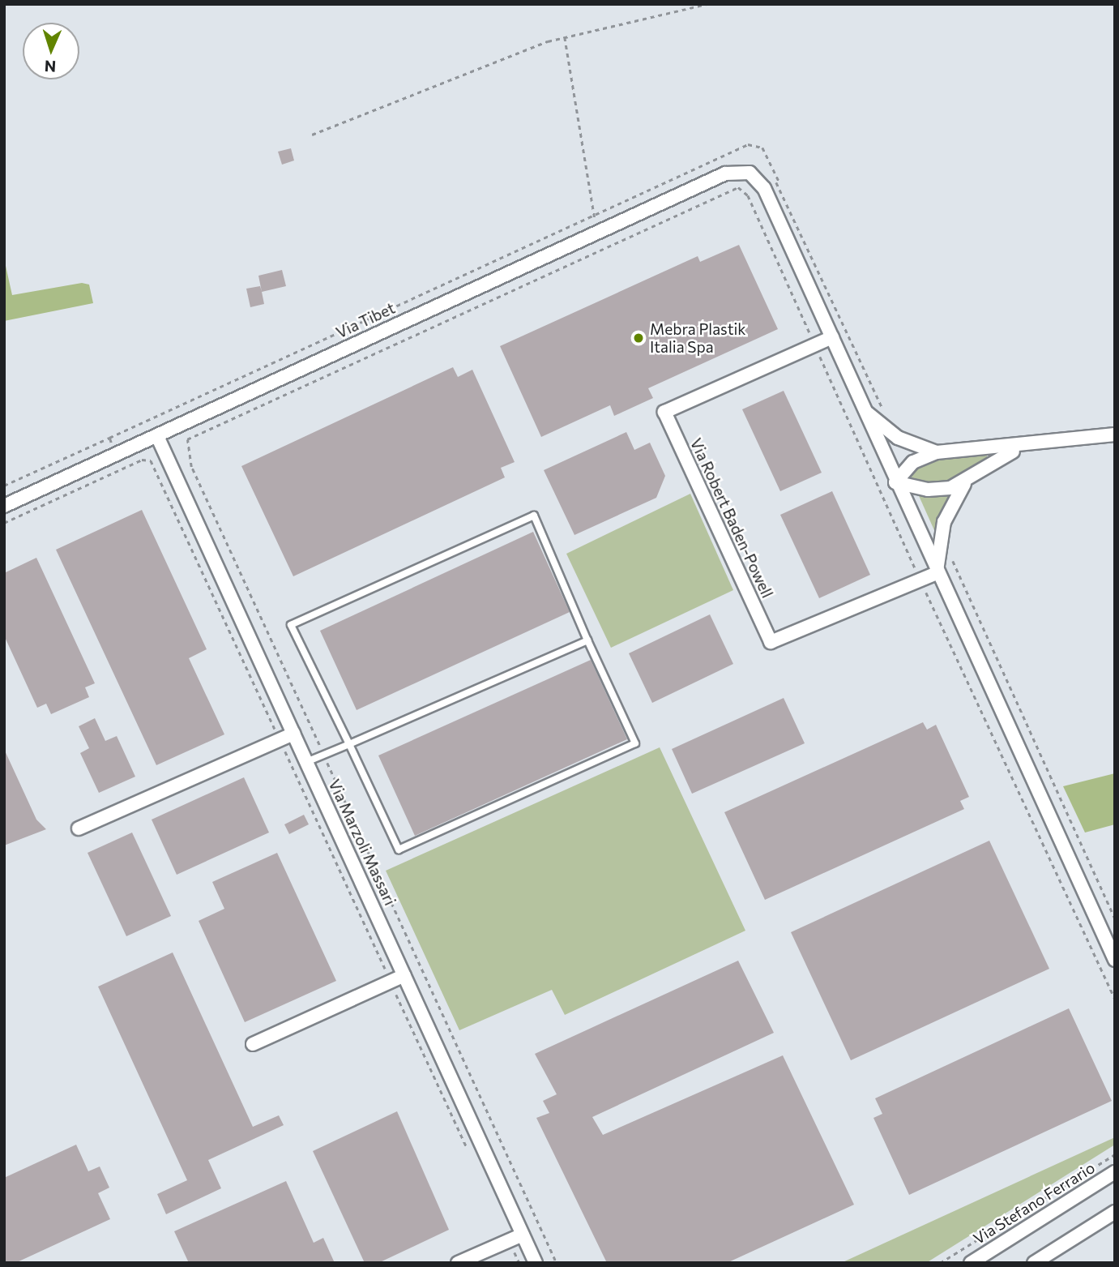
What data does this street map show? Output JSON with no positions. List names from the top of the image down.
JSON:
{
  "streets": {
    "street": [
      "Via Tibet",
      "Via Robert Baden-Powell",
      "Via Marzoli Massari",
      "Via Stefano Ferrario"
    ]
  },
  "crossings": [
    ["Via Tibet", "Via Robert Baden-Powell"],
    ["Via Tibet", "Via Marzoli Massari"]
  ],
  "places": ["Mebra Plastik Italia Spa"],
  "north": "bottom"
}
